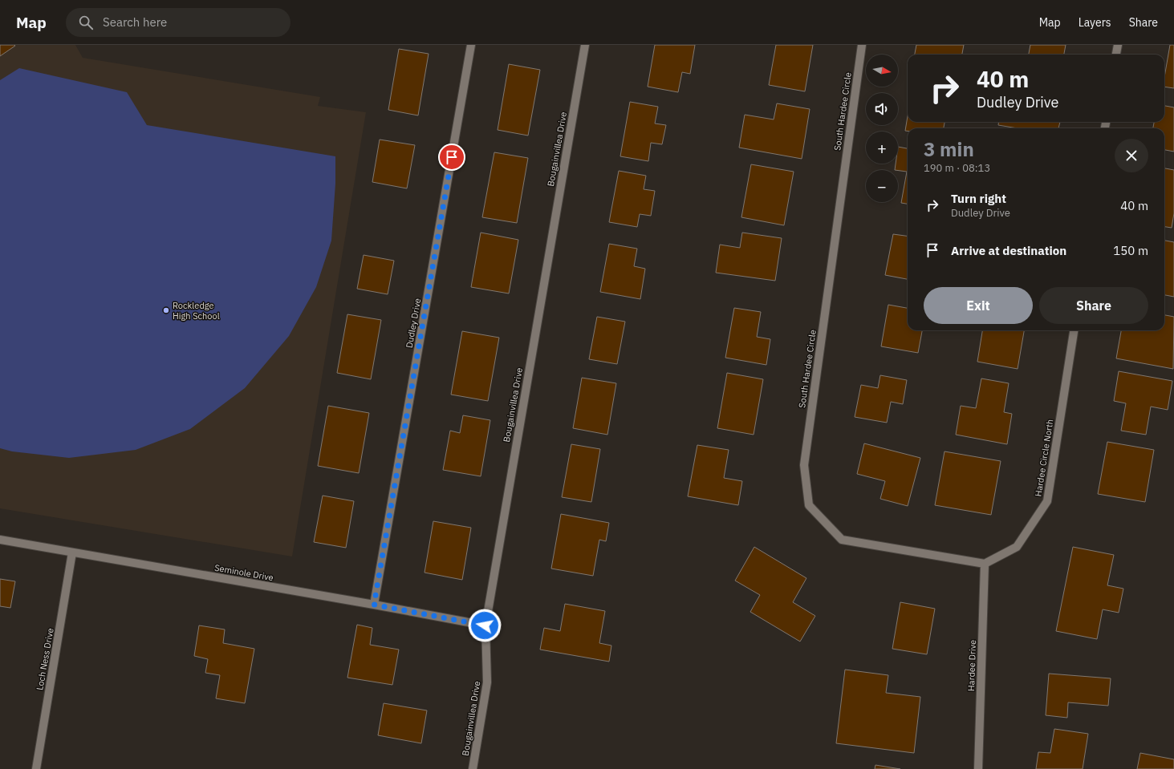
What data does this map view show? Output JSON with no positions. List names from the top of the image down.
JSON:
{
  "streets": {
    "street": [
      "South Hardee Circle",
      "Bougainvillea Drive",
      "Dudley Drive",
      "Hardee Circle North",
      "Seminole Drive",
      "Loch Ness Drive",
      "Hardee Drive"
    ]
  },
  "crossings": [
    ["South Hardee Circle", "Hardee Circle North"],
    ["South Hardee Circle", "Hardee Drive"],
    ["Bougainvillea Drive", "Seminole Drive"],
    ["Dudley Drive", "Seminole Drive"],
    ["Hardee Circle North", "Hardee Drive"],
    ["Seminole Drive", "Loch Ness Drive"]
  ],
  "places": ["Rockledge High School"],
  "north": "right",
  "page": {
    "header": "Map",
    "search": "Search here",
    "nav": ["Map", "Layers", "Share"],
    "map_buttons": ["+", "−"],
    "turn": ["40 m", "Dudley Drive"],
    "heading": ["3 min", "190 m · 08:13"],
    "list": [
      {
        "name": "Turn right",
        "note": "Dudley Drive",
        "value": "40 m"
      },
      {
        "name": "Arrive at destination",
        "value": "150 m"
      }
    ],
    "buttons": ["Exit", "Share"]
  }
}
